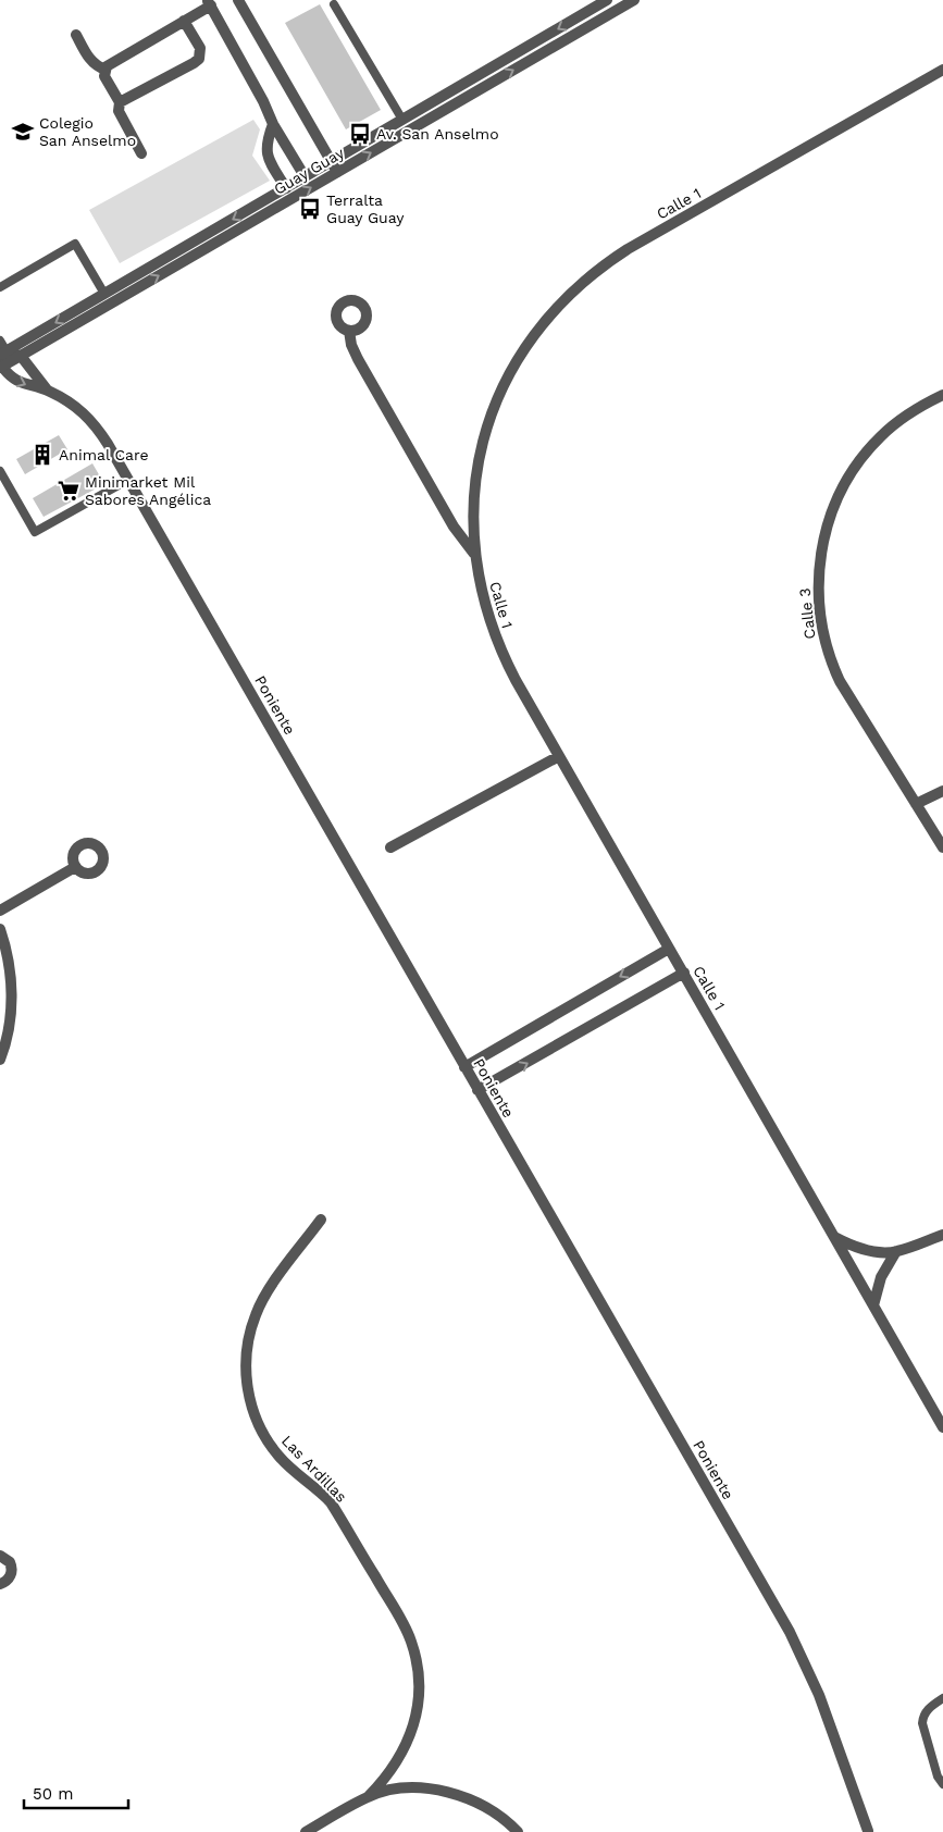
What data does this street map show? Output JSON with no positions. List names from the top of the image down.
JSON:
{
  "streets": {
    "street": [
      "Guay Guay",
      "Calle 1",
      "Calle 3",
      "Poniente",
      "Las Ardillas"
    ]
  },
  "crossings": [
    ["Guay Guay", "Poniente"]
  ],
  "places": {
    "school or university": ["Colegio San Anselmo"],
    "bus stop": ["Av. San Anselmo", "Terralta Guay Guay"],
    "building": ["Animal Care"],
    "supermarket": ["Minimarket Mil Sabores Angélica"]
  },
  "scale_bar": "50 m"
}
